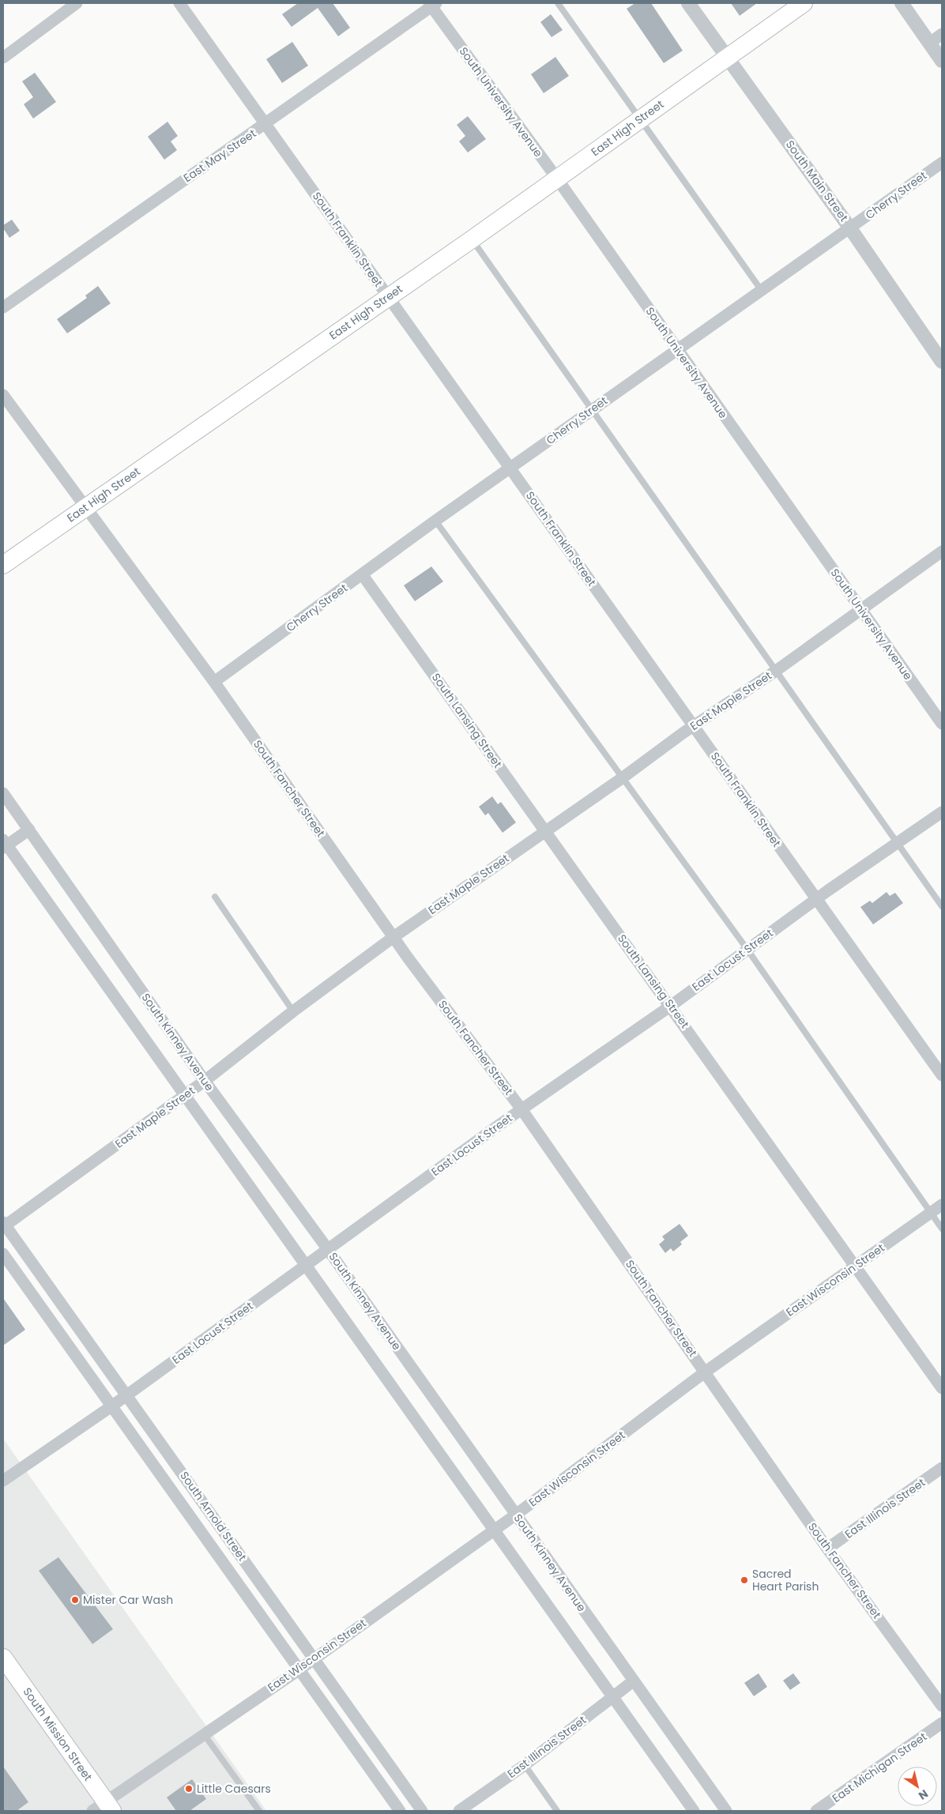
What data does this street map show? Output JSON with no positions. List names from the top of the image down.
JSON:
{
  "streets": {
    "main road": ["East High Street", "South Mission Street"],
    "street": [
      "South University Avenue",
      "East May Street",
      "South Main Street",
      "Cherry Street",
      "South Franklin Street",
      "East Maple Street",
      "South Lansing Street",
      "South Fancher Street",
      "East Locust Street",
      "South Kinney Avenue",
      "East Wisconsin Street",
      "East Illinois Street",
      "South Arnold Street",
      "East Michigan Street"
    ]
  },
  "crossings": [
    ["South University Avenue", "East High Street"],
    ["South University Avenue", "East May Street"],
    ["South University Avenue", "Cherry Street"],
    ["South University Avenue", "East Maple Street"],
    ["East High Street", "South Main Street"],
    ["East High Street", "South Franklin Street"],
    ["East High Street", "South Fancher Street"],
    ["East May Street", "South Franklin Street"],
    ["South Main Street", "Cherry Street"],
    ["Cherry Street", "South Franklin Street"],
    ["Cherry Street", "South Lansing Street"],
    ["Cherry Street", "South Fancher Street"],
    ["South Franklin Street", "East Maple Street"],
    ["South Franklin Street", "East Locust Street"],
    ["East Maple Street", "South Lansing Street"],
    ["East Maple Street", "South Fancher Street"],
    ["East Maple Street", "South Kinney Avenue"],
    ["East Maple Street", "South Arnold Street"],
    ["South Lansing Street", "East Locust Street"],
    ["South Lansing Street", "East Wisconsin Street"],
    ["South Fancher Street", "East Locust Street"],
    ["South Fancher Street", "East Wisconsin Street"],
    ["South Fancher Street", "East Illinois Street"],
    ["East Locust Street", "South Kinney Avenue"],
    ["East Locust Street", "South Arnold Street"],
    ["South Kinney Avenue", "East Wisconsin Street"],
    ["South Kinney Avenue", "East Illinois Street"],
    ["East Wisconsin Street", "South Arnold Street"],
    ["East Wisconsin Street", "South Mission Street"]
  ],
  "places": ["Sacred Heart Parish", "Mister Car Wash", "Little Caesars"],
  "north": "bottom right"
}
